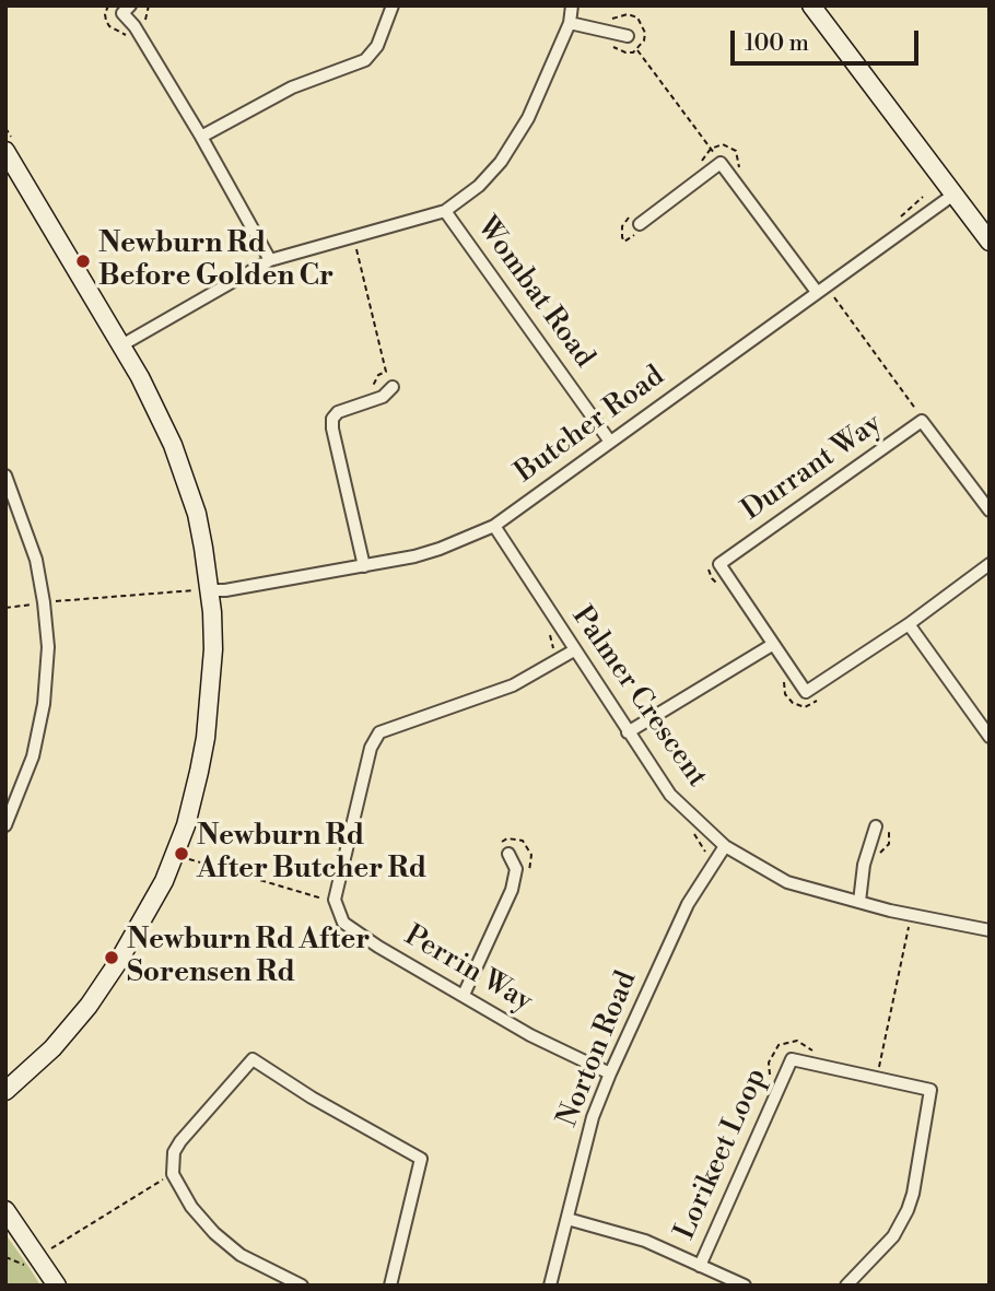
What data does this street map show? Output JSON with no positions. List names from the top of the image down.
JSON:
{
  "streets": {
    "street": [
      "Wombat Road",
      "Butcher Road",
      "Durrant Way",
      "Palmer Crescent",
      "Perrin Way",
      "Norton Road",
      "Lorikeet Loop"
    ]
  },
  "crossings": [
    ["Wombat Road", "Butcher Road"],
    ["Butcher Road", "Palmer Crescent"],
    ["Palmer Crescent", "Perrin Way"],
    ["Palmer Crescent", "Norton Road"],
    ["Perrin Way", "Norton Road"],
    ["Norton Road", "Lorikeet Loop"]
  ],
  "places": ["Newburn Rd Before Golden Cr", "Newburn Rd After Butcher Rd", "Newburn Rd After Sorensen Rd"],
  "scale_bar": "100 m"
}
